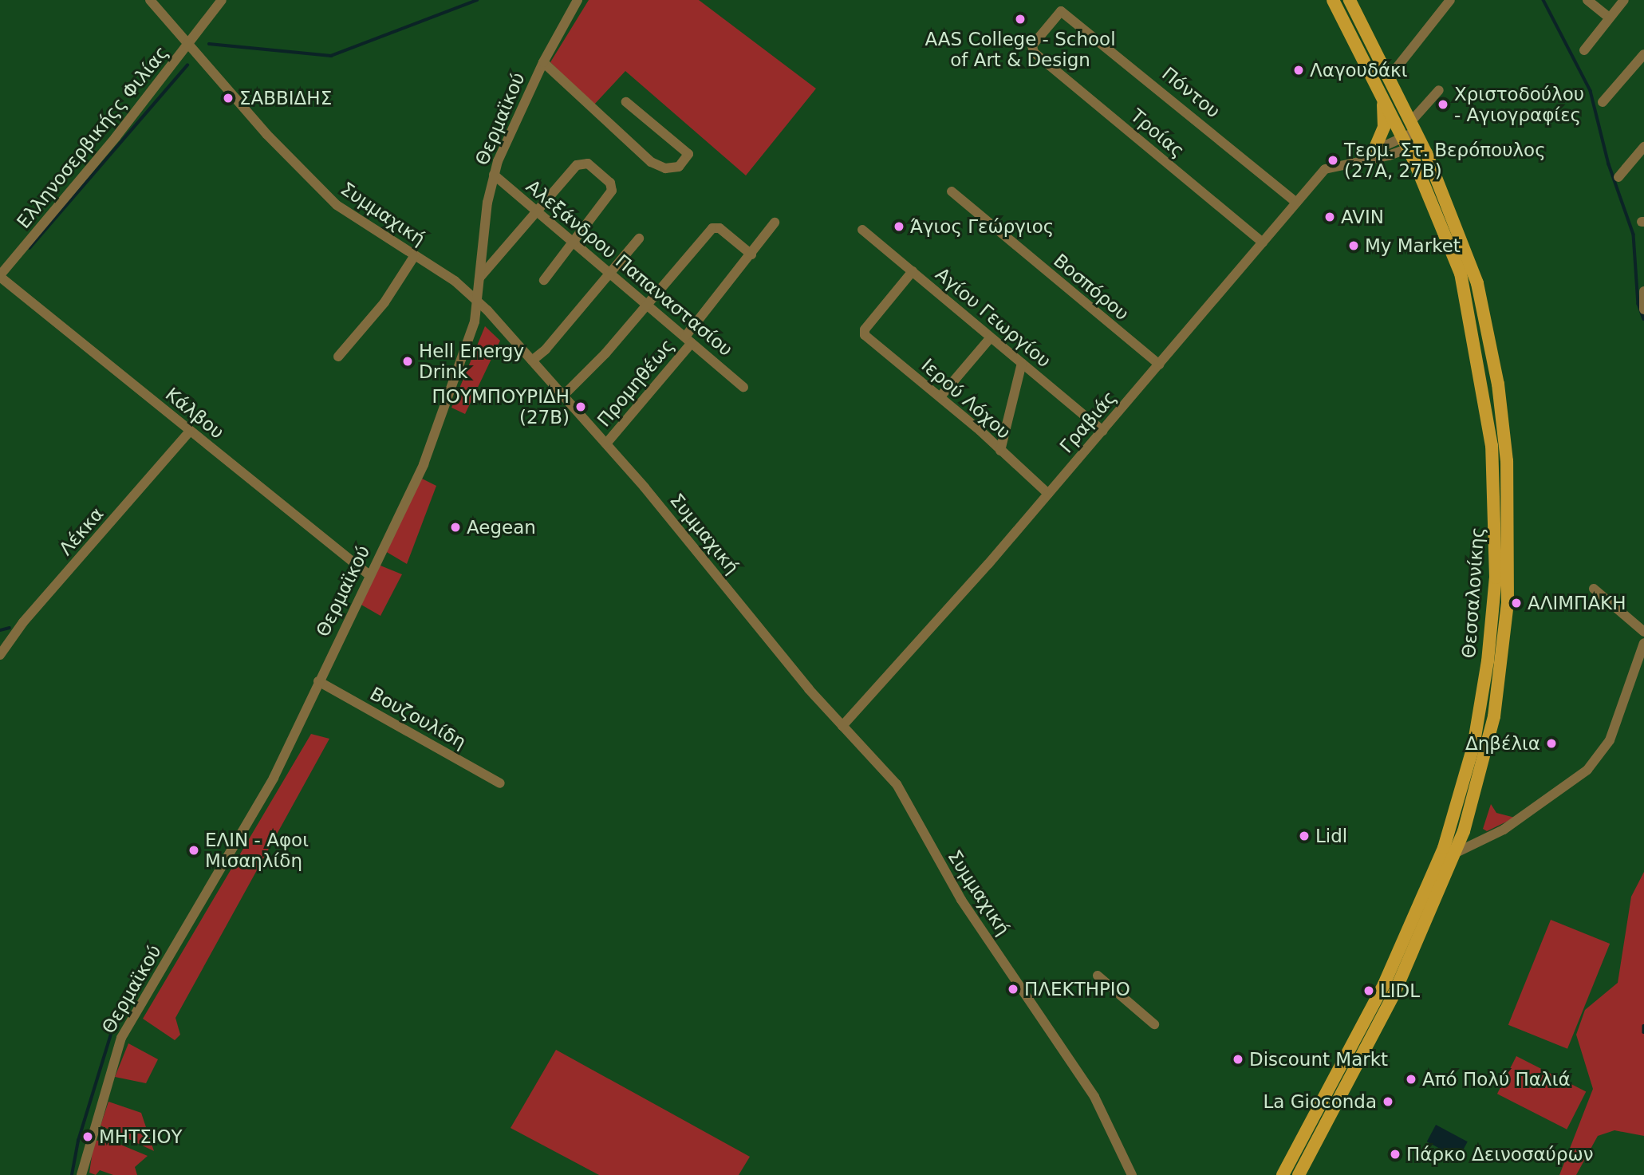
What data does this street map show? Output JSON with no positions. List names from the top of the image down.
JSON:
{
  "streets": {
    "main road": ["Θεσσαλονίκης"],
    "street": [
      "Πόντου",
      "Θερμαϊκού",
      "Τροίας",
      "Ελληνοσερβικήςς Φιλίας",
      "Συμμαχική",
      "Αλεξάνδρου Παπαναστασίου",
      "Βοσπόρου",
      "Αγίου Γεωργίου",
      "Προμηθέως",
      "Ιερού Λόχου",
      "Κάλβου",
      "Γραβιάς",
      "Λέκκα",
      "Βουζουλίδη"
    ]
  },
  "crossings": [
    ["Πόντου", "Τροίας"],
    ["Πόντου", "Γραβιάς"],
    ["Θερμαϊκού", "Συμμαχική"],
    ["Θερμαϊκού", "Αλεξάνδρου Παπαναστασίου"],
    ["Θερμαϊκού", "Κάλβου"],
    ["Θερμαϊκού", "Βουζουλίδη"],
    ["Τροίας", "Γραβιάς"],
    ["Ελληνοσερβικήςς Φιλίας", "Συμμαχική"],
    ["Ελληνοσερβικήςς Φιλίας", "Κάλβου"],
    ["Συμμαχική", "Προμηθέως"],
    ["Συμμαχική", "Γραβιάς"],
    ["Αλεξάνδρου Παπαναστασίου", "Προμηθέως"],
    ["Βοσπόρου", "Γραβιάς"],
    ["Αγίου Γεωργίου", "Ιερού Λόχου"],
    ["Αγίου Γεωργίου", "Γραβιάς"],
    ["Ιερού Λόχου", "Γραβιάς"],
    ["Κάλβου", "Λέκκα"],
    ["Γραβιάς", "Θεσσαλονίκης"]
  ],
  "places": [
    "AAS College - School of Art & Design",
    "Λαγουδάκι",
    "ΣΑΒΒΙΔΗΣ",
    "Χριστοδούλου - Αγιογραφίες",
    "Τερμ. Στ. Βερόπουλος (27Α, 27Β)",
    "AVIN",
    "Άγιος Γεώργιος",
    "My Market",
    "Hell Energy Drink",
    "ΠΟΥΜΠΟΥΡΙΔΗ (27Β)",
    "Aegean",
    "ΑΛΙΜΠΑΚΗ",
    "Δηβέλια",
    "Lidl",
    "ΕΛΙΝ - Αφοι Μισαηλίδη",
    "ΠΛΕΚΤΗΡΙΟ",
    "LIDL",
    "Discount Markt",
    "Από Πολύ Παλιά",
    "La Gioconda",
    "ΜΗΤΣΙΟΥ",
    "Πάρκο Δεινοσαύρων"
  ]
}
